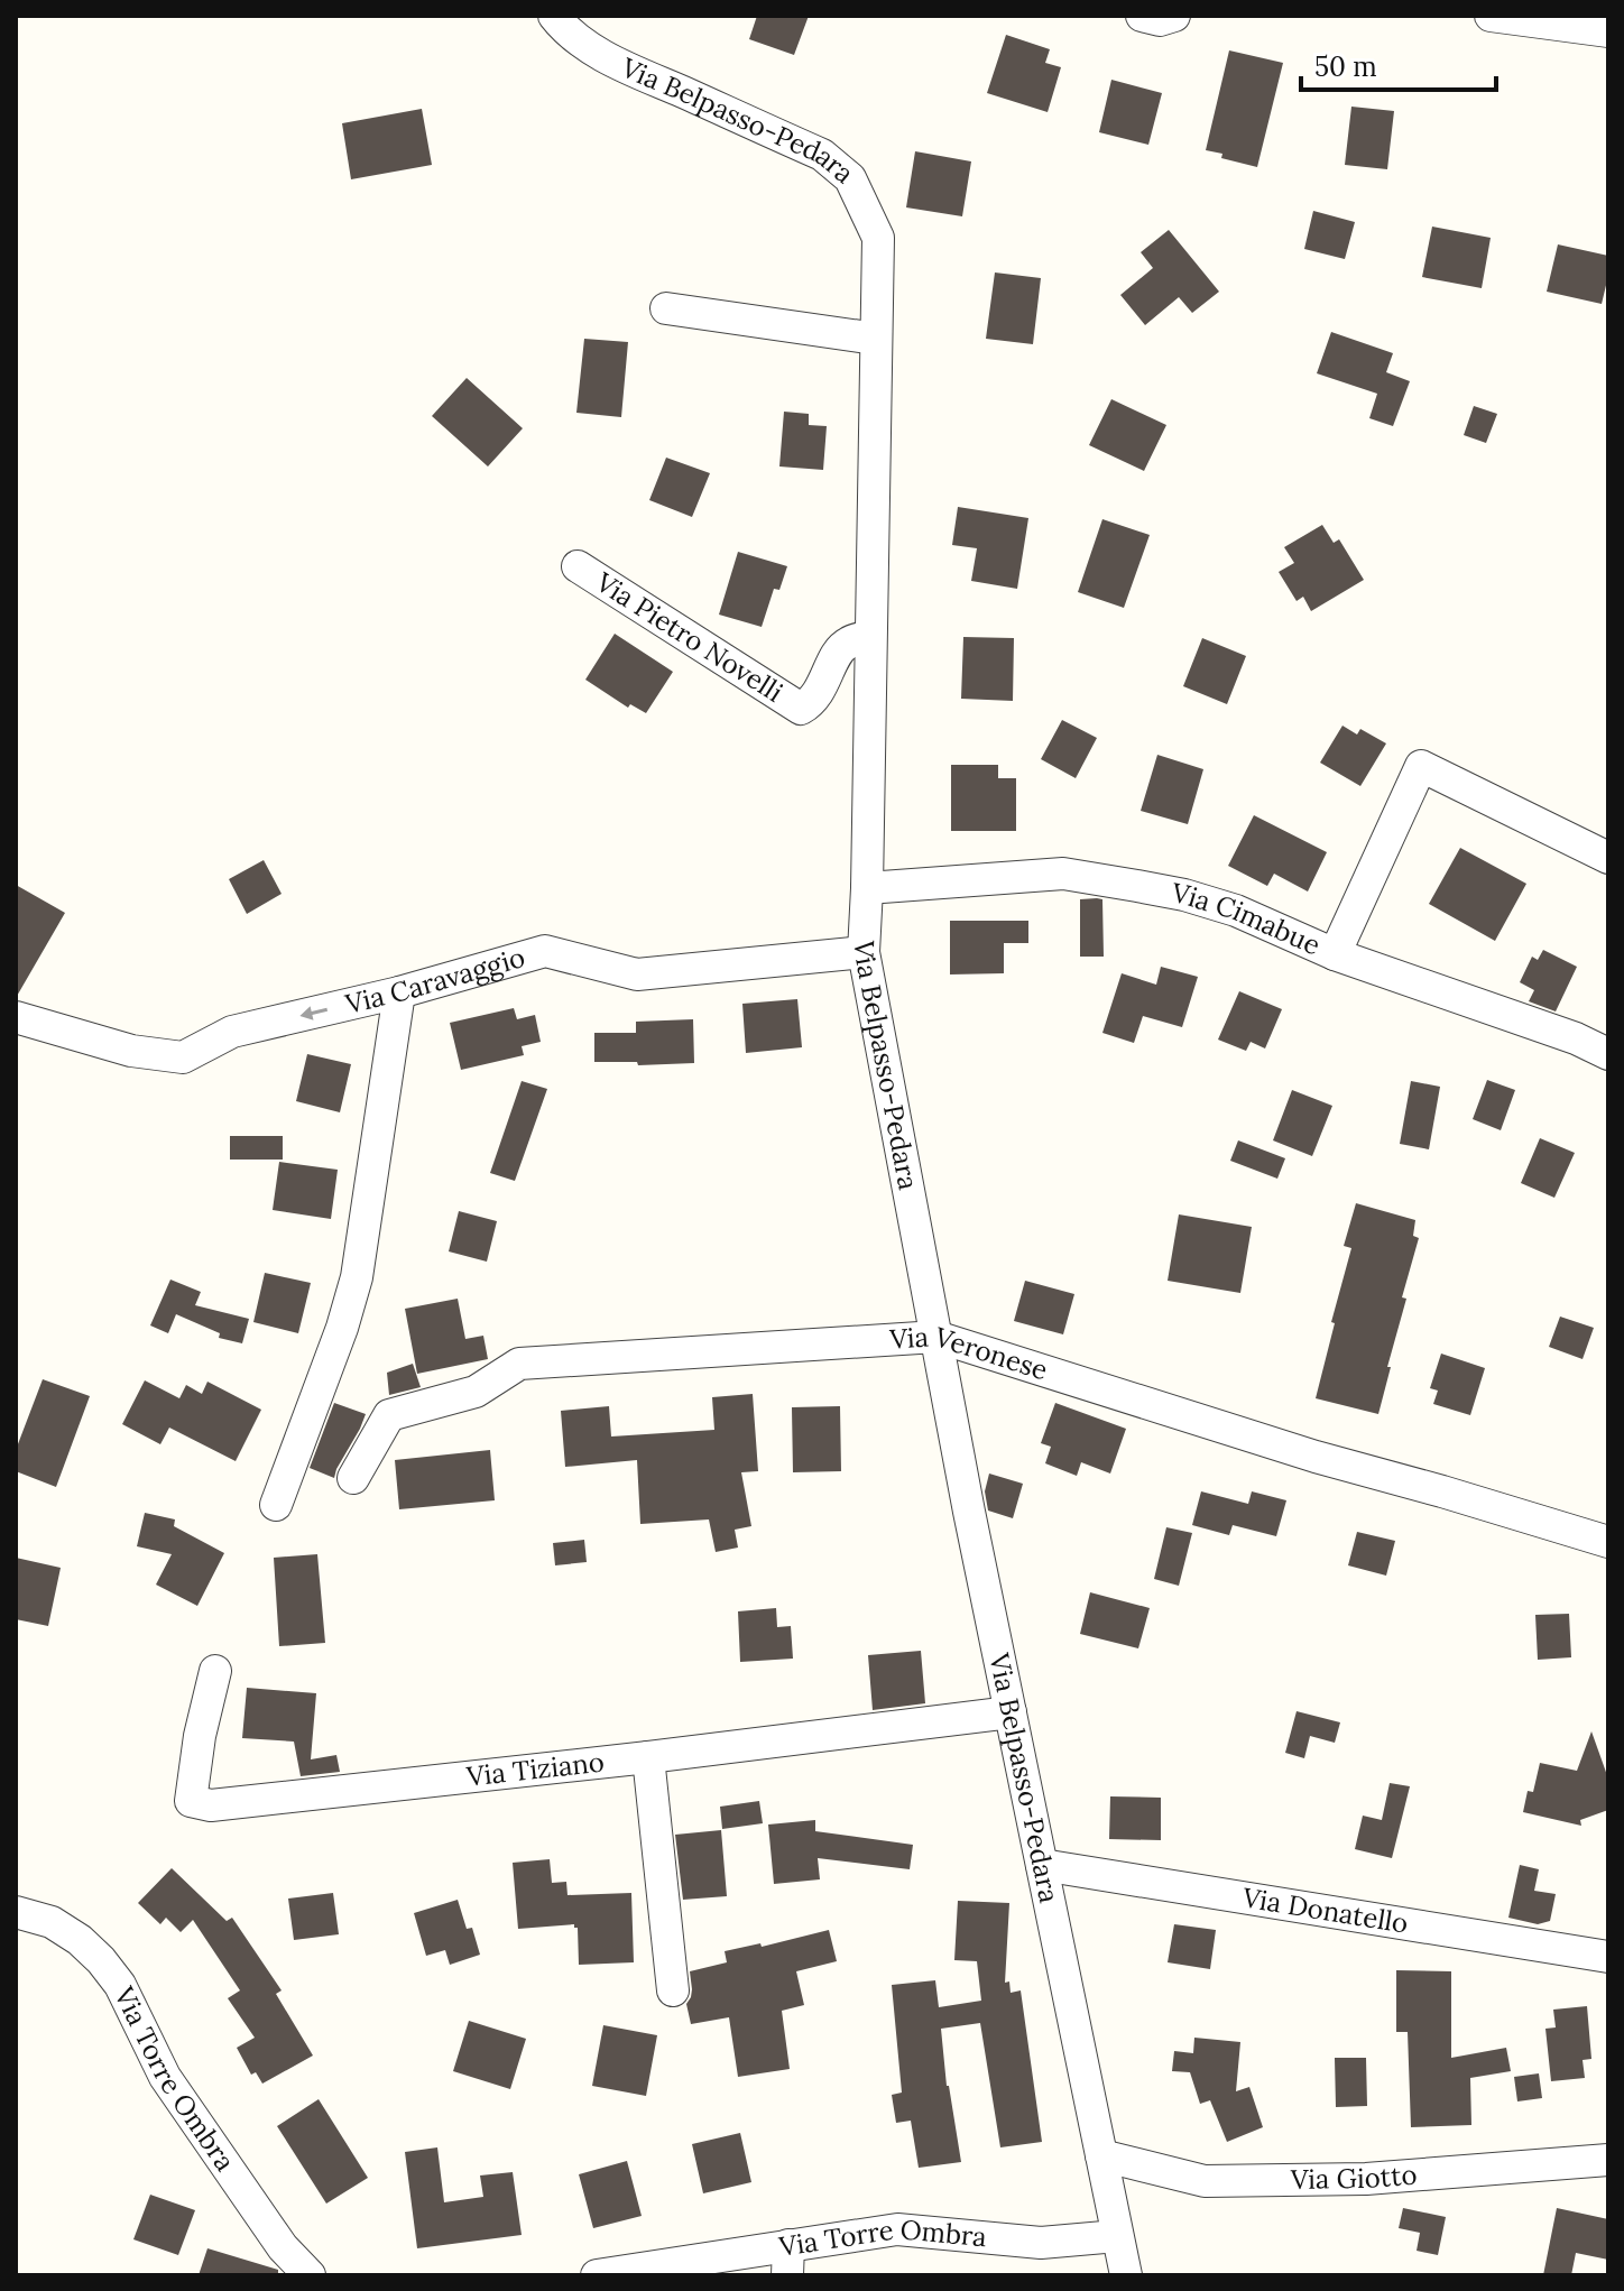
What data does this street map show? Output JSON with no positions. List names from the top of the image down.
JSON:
{
  "streets": {
    "street": [
      "Via Belpasso-Pedara",
      "Via Pietro Novelli",
      "Via Cimabue",
      "Via Caravaggio",
      "Via Veronese",
      "Via Tiziano",
      "Via Donatello",
      "Via Torre Ombra",
      "Via Giotto"
    ]
  },
  "crossings": [
    ["Via Belpasso-Pedara", "Via Pietro Novelli"],
    ["Via Belpasso-Pedara", "Via Cimabue"],
    ["Via Belpasso-Pedara", "Via Caravaggio"],
    ["Via Belpasso-Pedara", "Via Veronese"],
    ["Via Belpasso-Pedara", "Via Tiziano"],
    ["Via Belpasso-Pedara", "Via Donatello"],
    ["Via Belpasso-Pedara", "Via Torre Ombra"],
    ["Via Belpasso-Pedara", "Via Giotto"]
  ],
  "one_way": ["Via Caravaggio"],
  "scale_bar": "50 m"
}
